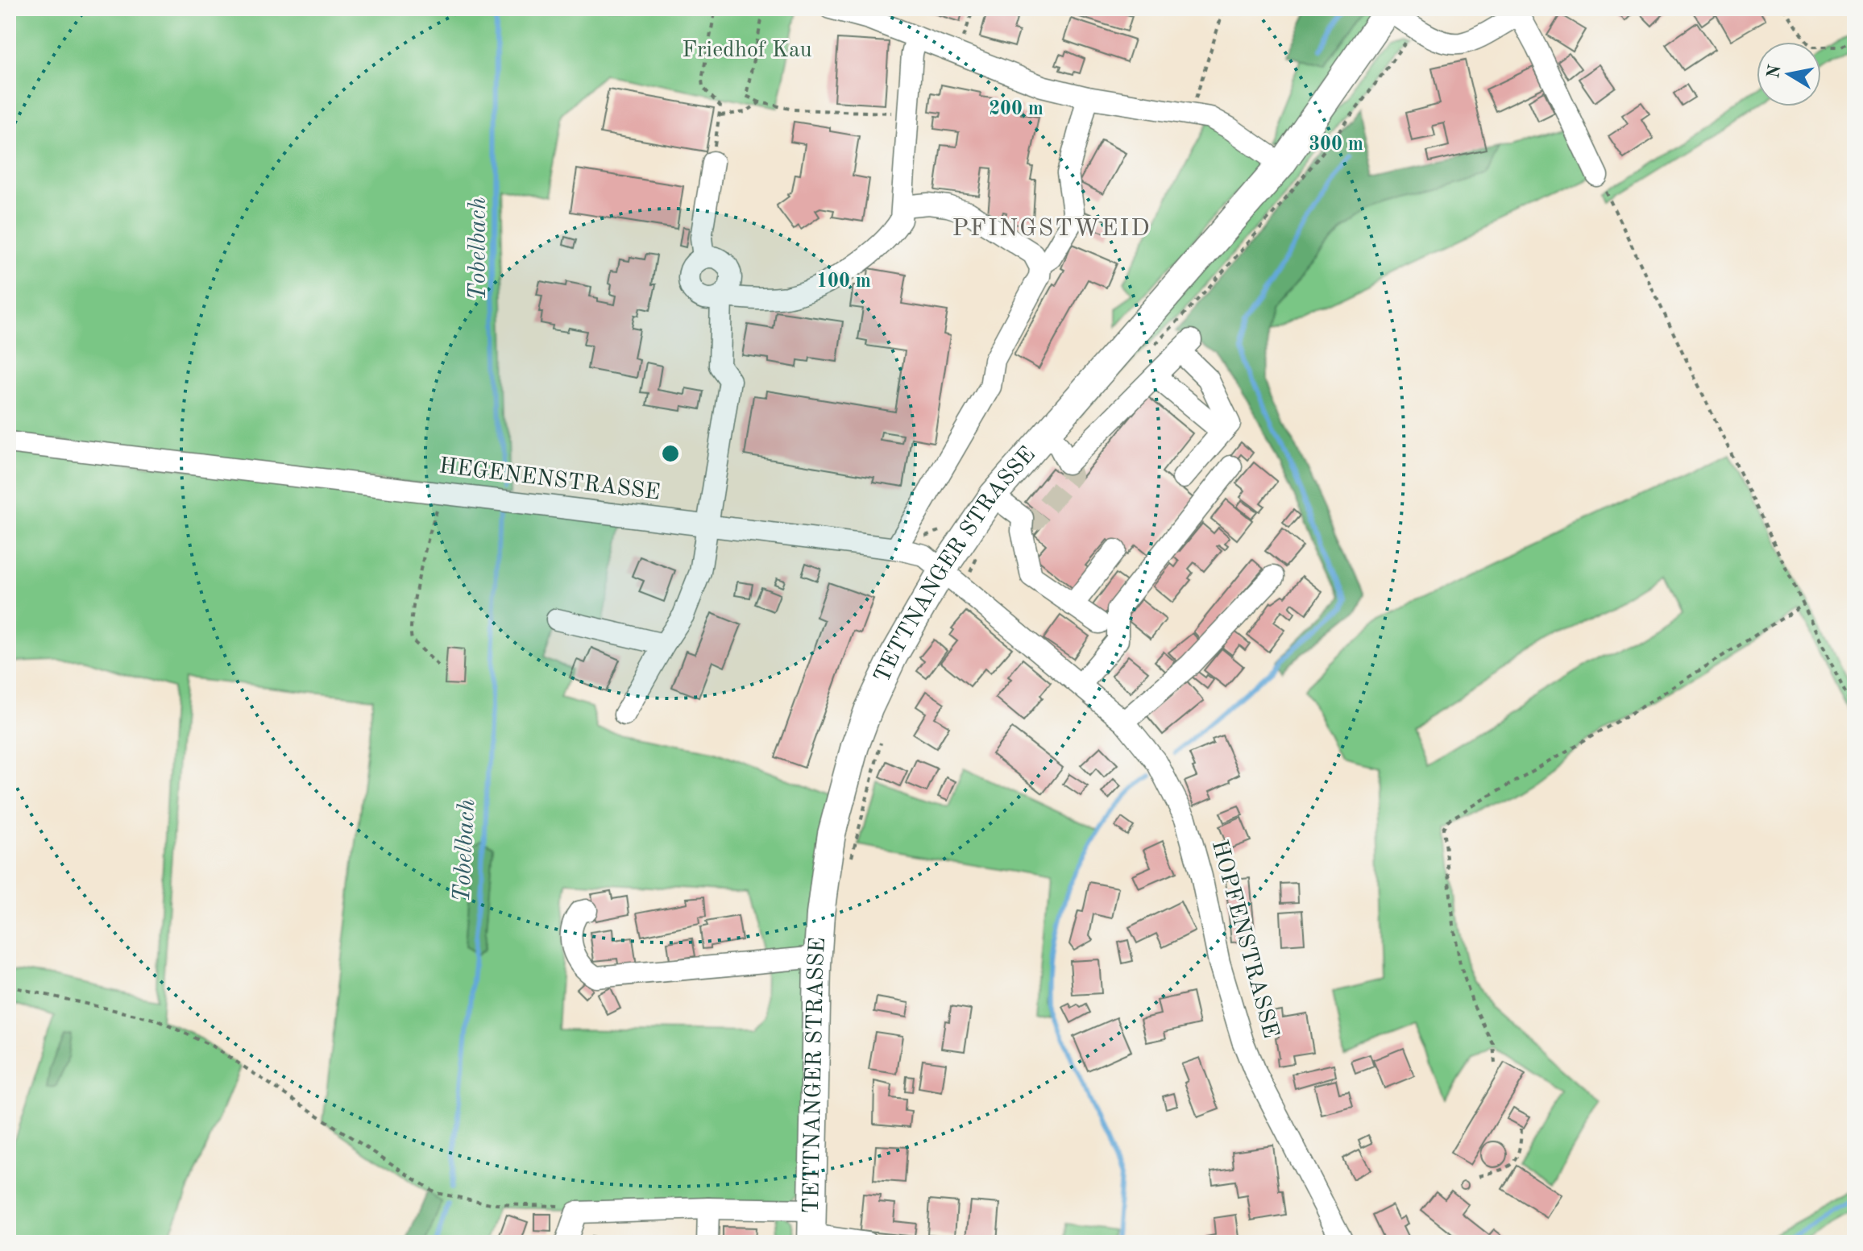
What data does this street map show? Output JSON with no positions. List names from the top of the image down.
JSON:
{
  "streets": {
    "main road": ["TETTNANGER STRASSE"],
    "street": ["HEGENENSTRASSE", "HOPFENSTRASSE"]
  },
  "crossings": [
    ["HEGENENSTRASSE", "TETTNANGER STRASSE"],
    ["HEGENENSTRASSE", "HOPFENSTRASSE"],
    ["TETTNANGER STRASSE", "HOPFENSTRASSE"]
  ],
  "districts": ["PFINGSTWEID"],
  "water": ["Tobelbach"],
  "parks": ["Friedhof Kau"],
  "north": "left",
  "rings": ["200 m", "300 m", "100 m"]
}
